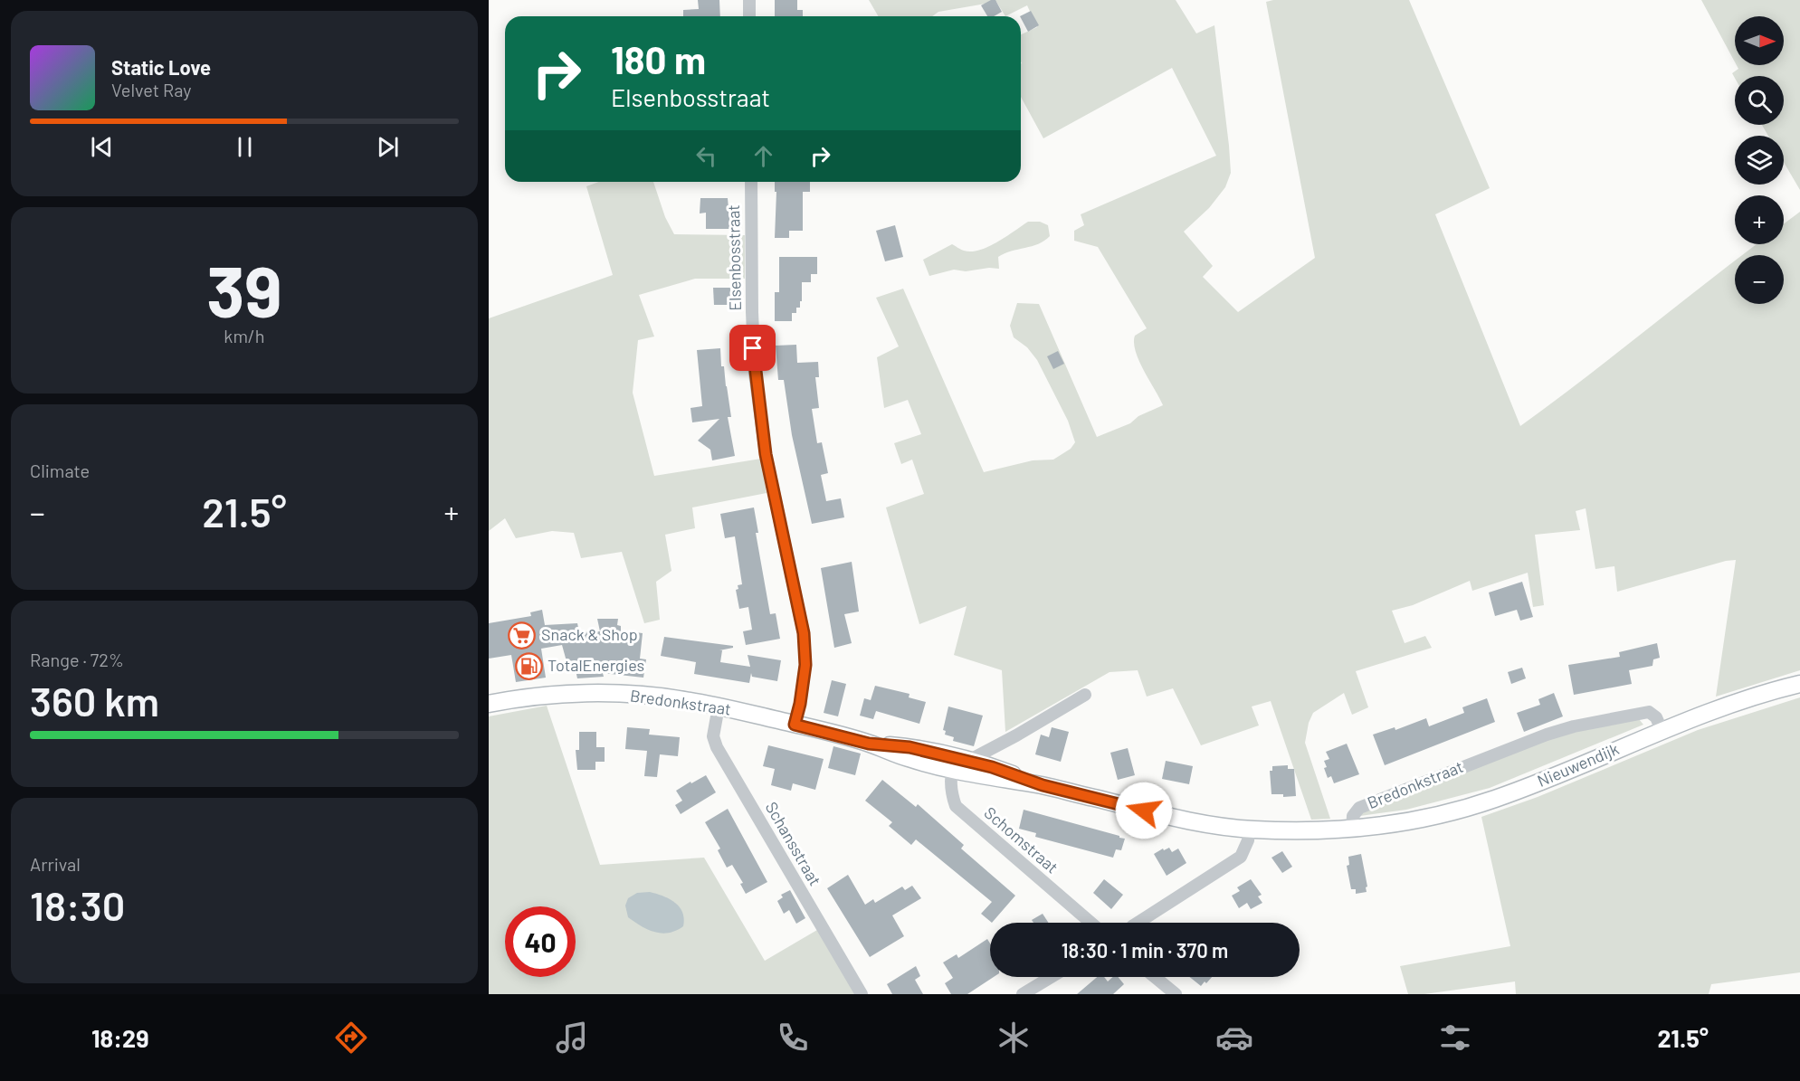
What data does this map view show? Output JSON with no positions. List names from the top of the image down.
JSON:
{
  "streets": {
    "street": [
      "Elsenbosstraat",
      "Bredonkstraat",
      "Nieuwendijk",
      "Schomstraat",
      "Schansstraat"
    ]
  },
  "crossings": [
    ["Elsenbosstraat", "Bredonkstraat"],
    ["Bredonkstraat", "Nieuwendijk"],
    ["Bredonkstraat", "Schomstraat"],
    ["Bredonkstraat", "Schansstraat"]
  ],
  "places": {
    "supermarket": ["Snack & Shop"],
    "fuel station": ["TotalEnergies"]
  },
  "north": "right",
  "page": {
    "map_buttons": ["+", "−"],
    "turn": ["180 m", "Elsenbosstraat"],
    "song": ["Static Love", "Velvet Ray"],
    "tile": [
      ["39", "km/h"],
      "Climate",
      ["Range · 72%", "360 km"],
      ["Arrival", "18:30"]
    ],
    "heat": ["−", "21.5°", "+"],
    "limit": "40",
    "trip": "18:30 · 1 min · 370 m",
    "tabs": ["18:29", "21.5°"]
  }
}
